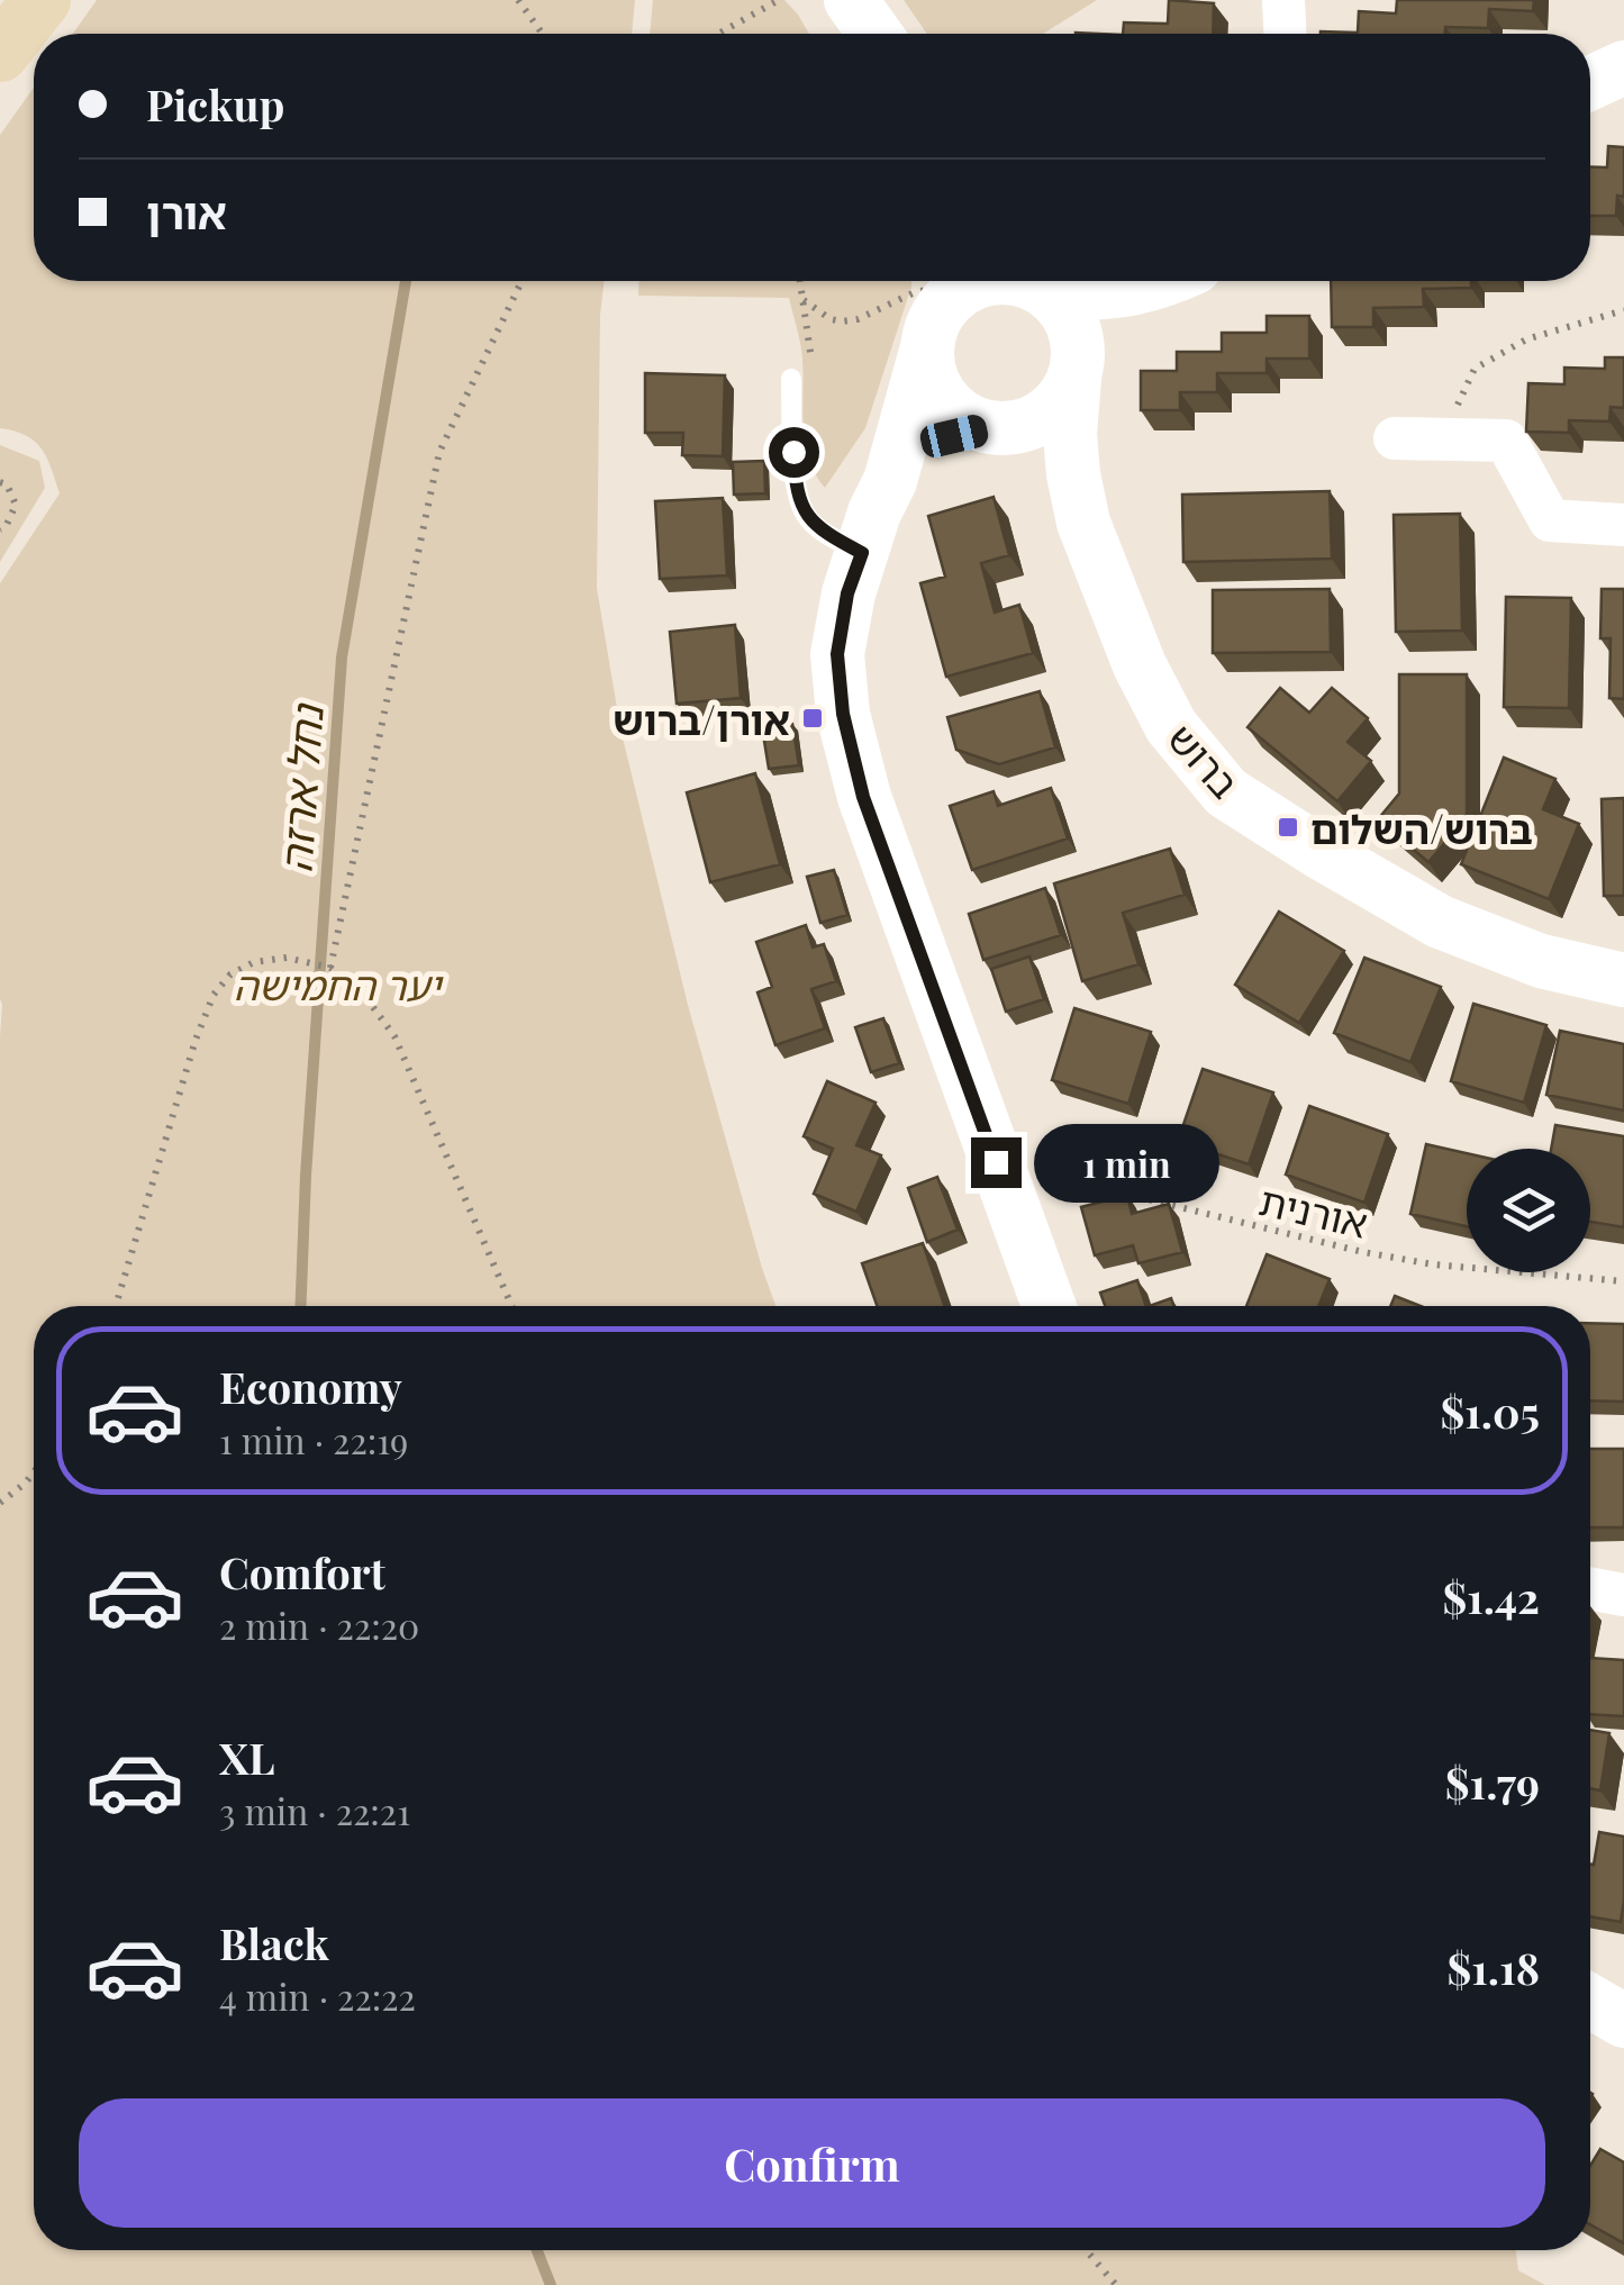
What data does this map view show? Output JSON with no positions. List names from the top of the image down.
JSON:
{
  "streets": {
    "street": ["ברוש"],
    "path": ["אורנית"]
  },
  "water": ["נחל ארזה"],
  "parks": ["יער החמישה"],
  "places": {
    "transit": ["אורן/ברוש", "ברוש/השלום"]
  },
  "page": {
    "banner": ["Pickup", "אורן"],
    "bubble": "1 min",
    "list": [
      {
        "name": "Economy",
        "note": "1 min · 22:19",
        "value": "$1.05"
      },
      {
        "name": "Comfort",
        "note": "2 min · 22:20",
        "value": "$1.42"
      },
      {
        "name": "XL",
        "note": "3 min · 22:21",
        "value": "$1.79"
      },
      {
        "name": "Black",
        "note": "4 min · 22:22",
        "value": "$1.18"
      }
    ],
    "buttons": "Confirm"
  }
}
